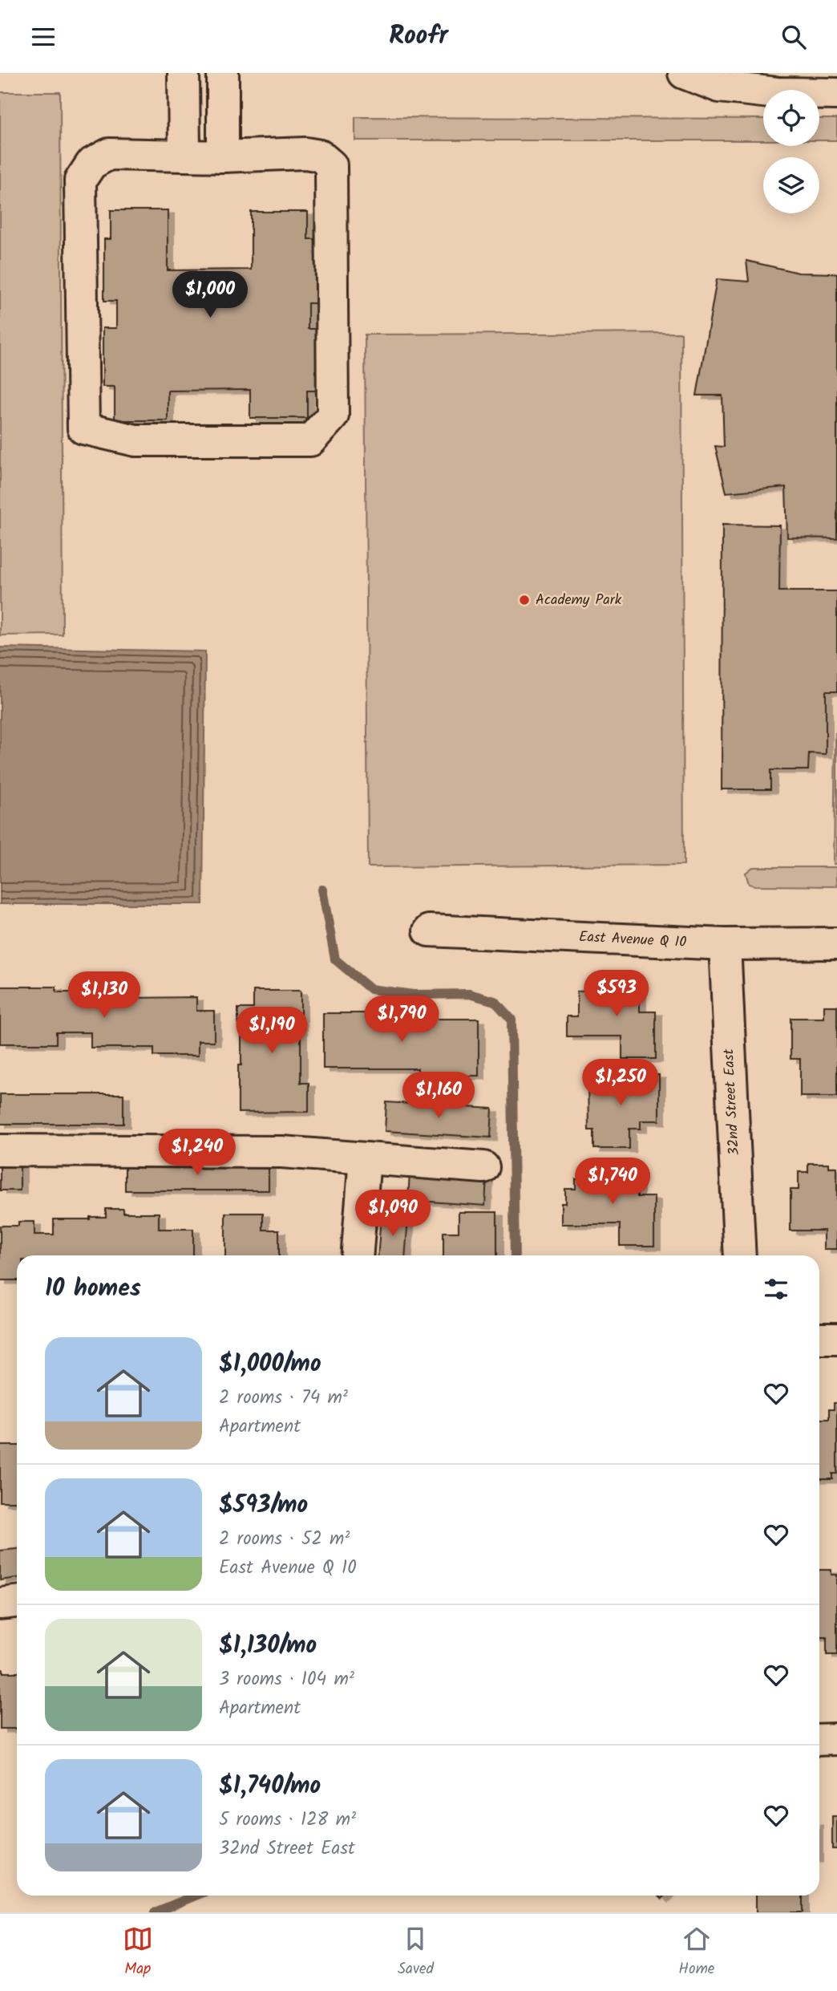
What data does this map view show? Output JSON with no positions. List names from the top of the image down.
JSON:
{
  "streets": {
    "main road": ["East Avenue Q 10", "32nd Street East"]
  },
  "crossings": [
    ["East Avenue Q 10", "32nd Street East"]
  ],
  "places": ["Academy Park"],
  "page": {
    "header": "Roofr",
    "price": [
      "$1,000",
      "$593",
      "$1,130",
      "$1,790",
      "$1,190",
      "$1,250",
      "$1,160",
      "$1,240",
      "$1,740",
      "$1,090"
    ],
    "heading": "10 homes",
    "list": [
      {
        "name": "$1,000/mo",
        "note": "2 rooms · 74 m² · Apartment"
      },
      {
        "name": "$593/mo",
        "note": "2 rooms · 52 m² · East Avenue Q 10"
      },
      {
        "name": "$1,130/mo",
        "note": "3 rooms · 104 m² · Apartment"
      },
      {
        "name": "$1,740/mo",
        "note": "5 rooms · 128 m² · 32nd Street East"
      }
    ],
    "tabs": ["Map", "Saved", "Home"]
  }
}
